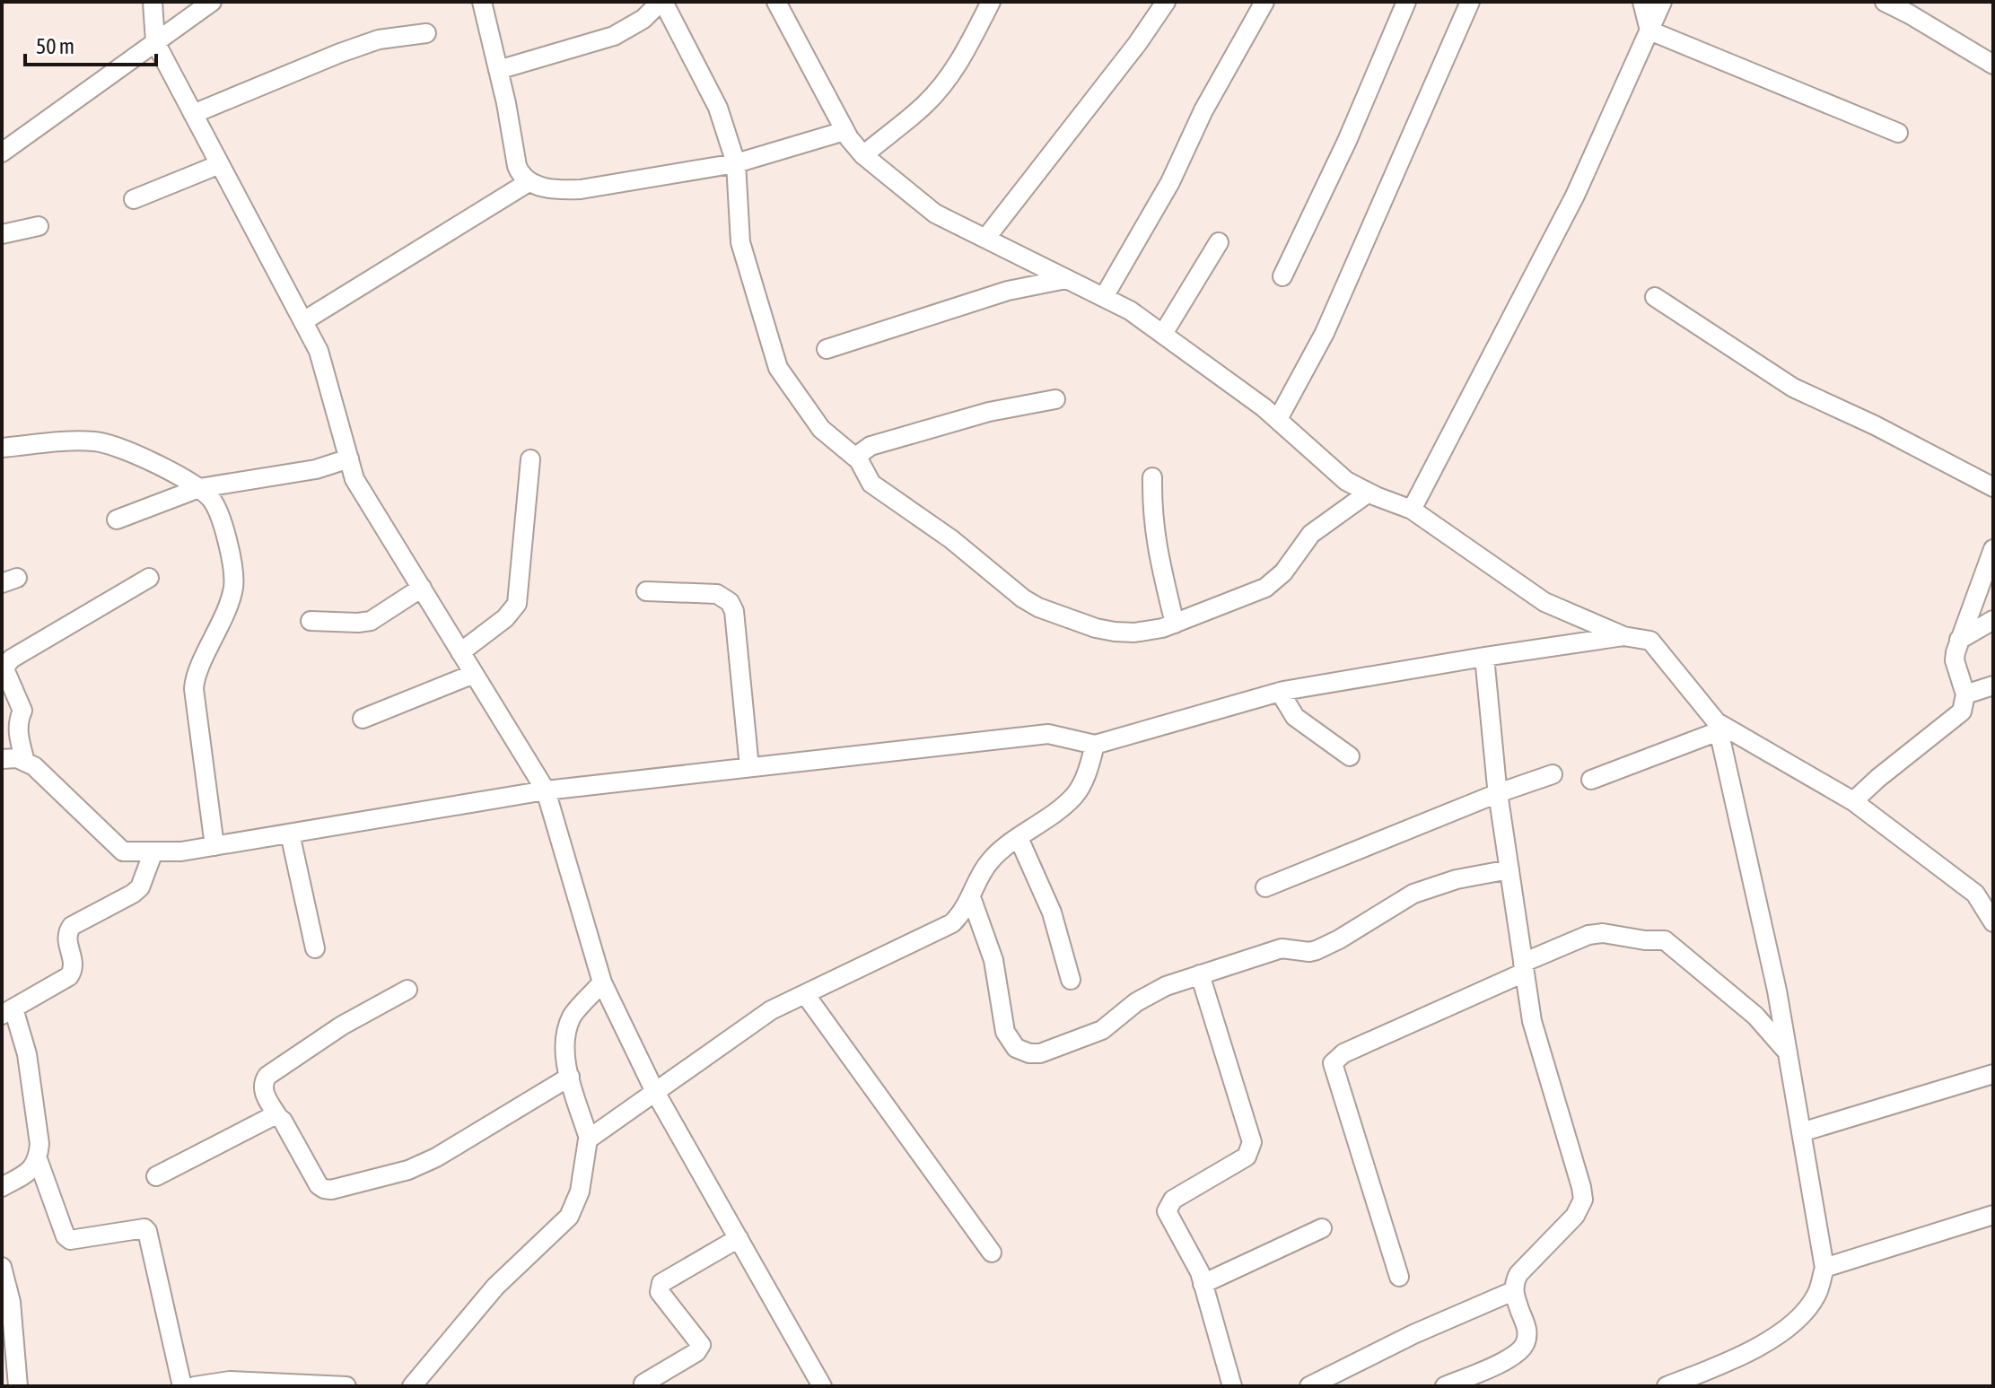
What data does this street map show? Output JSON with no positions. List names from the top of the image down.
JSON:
{
  "scale_bar": "50 m"
}
